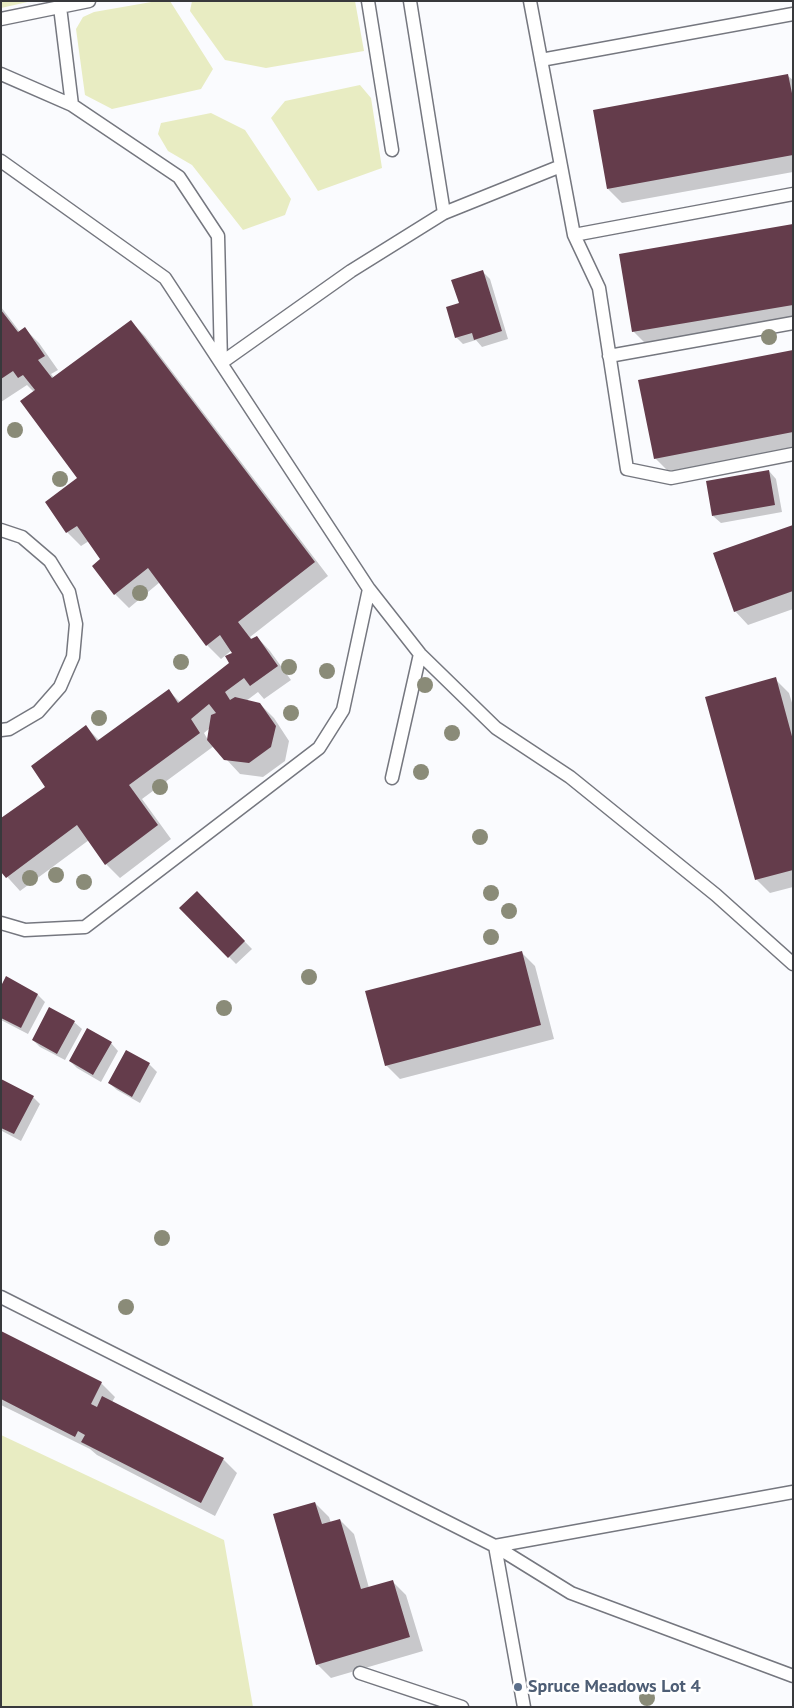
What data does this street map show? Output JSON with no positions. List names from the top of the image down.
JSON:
{
  "places": ["Spruce Meadows Lot 4"]
}
